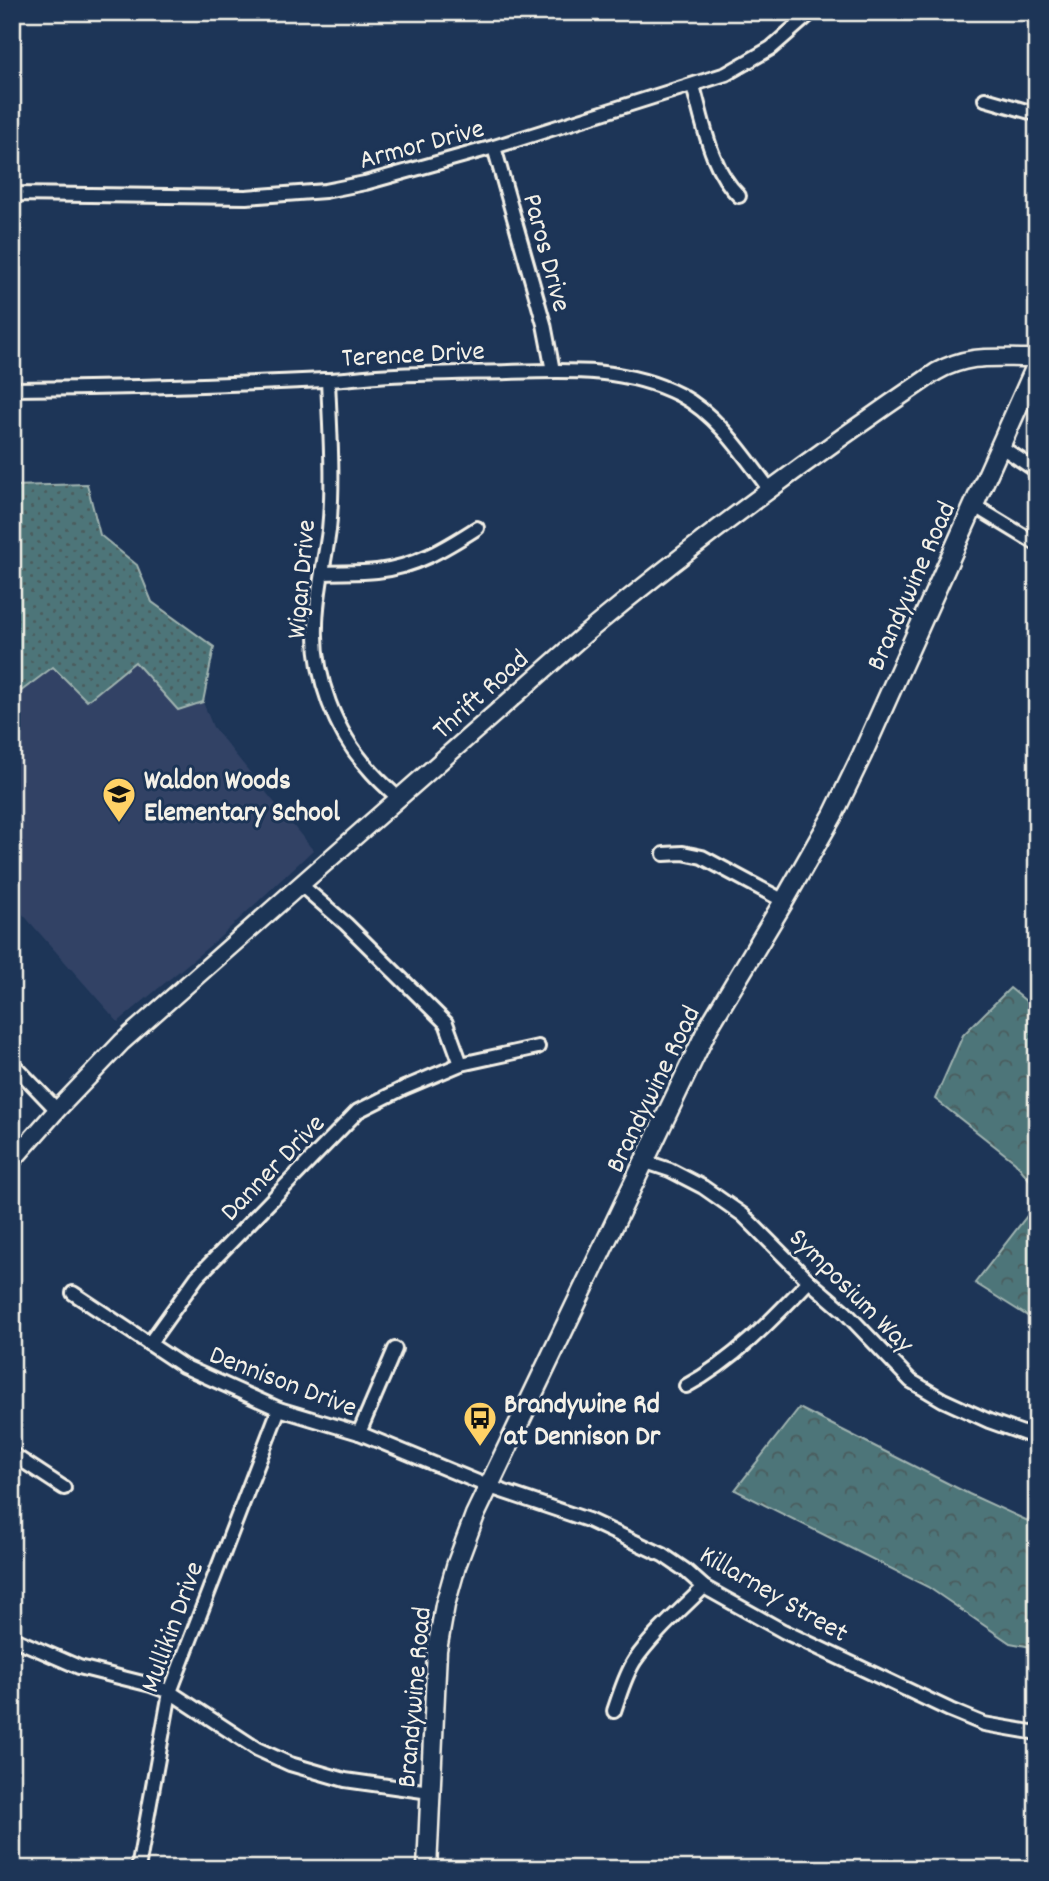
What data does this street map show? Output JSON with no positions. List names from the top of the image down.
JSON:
{
  "streets": {
    "main road": ["Brandywine Road"],
    "street": [
      "Armor Drive",
      "Paros Drive",
      "Terence Drive",
      "Wigan Drive",
      "Thrift Road",
      "Danner Drive",
      "Symposium Way",
      "Dennison Drive",
      "Killarney Street",
      "Mullikin Drive"
    ]
  },
  "crossings": [
    ["Armor Drive", "Paros Drive"],
    ["Paros Drive", "Terence Drive"],
    ["Terence Drive", "Wigan Drive"],
    ["Terence Drive", "Thrift Road"],
    ["Wigan Drive", "Thrift Road"],
    ["Brandywine Road", "Symposium Way"],
    ["Brandywine Road", "Dennison Drive"],
    ["Brandywine Road", "Killarney Street"],
    ["Danner Drive", "Dennison Drive"],
    ["Dennison Drive", "Killarney Street"],
    ["Dennison Drive", "Mullikin Drive"]
  ],
  "places": {
    "school or university": ["Waldon Woods Elementary School"],
    "bus stop": ["Brandywine Rd at Dennison Dr"]
  }
}
